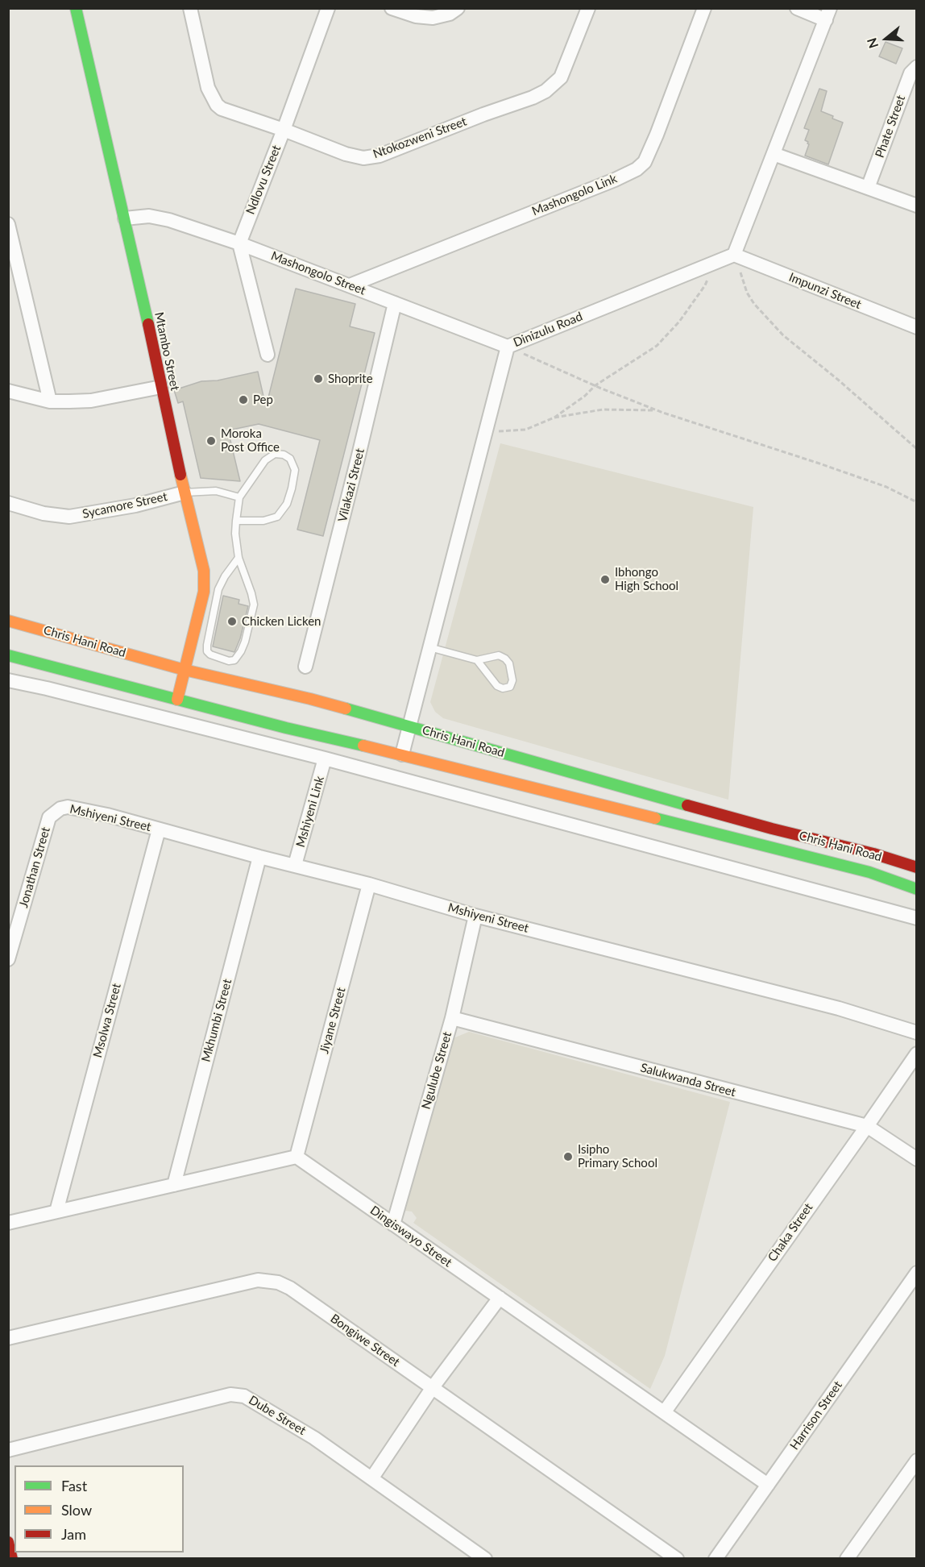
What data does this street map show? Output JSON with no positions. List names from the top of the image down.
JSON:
{
  "streets": {
    "main road": ["Mtambo Street", "Chris Hani Road"],
    "street": [
      "Phate Street",
      "Ntokozweni Street",
      "Ndlovu Street",
      "Mashongolo Link",
      "Mashongolo Street",
      "Impunzi Street",
      "Dinizulu Road",
      "Vilakazi Street",
      "Sycamore Street",
      "Mshiyeni Link",
      "Mshiyeni Street",
      "Jonathan Street",
      "Msolwa Street",
      "Mkhumbi Street",
      "Jiyane Street",
      "Ngulube Street",
      "Salukwanda Street",
      "Chaka Street",
      "Dingiswayo Street",
      "Bongiwe Street",
      "Dube Street",
      "Harrison Street"
    ]
  },
  "crossings": [
    ["Ntokozweni Street", "Ndlovu Street"],
    ["Ndlovu Street", "Mashongolo Street"],
    ["Mashongolo Link", "Mashongolo Street"],
    ["Mashongolo Street", "Dinizulu Road"],
    ["Mashongolo Street", "Mtambo Street"],
    ["Mashongolo Street", "Vilakazi Street"],
    ["Impunzi Street", "Dinizulu Road"],
    ["Dinizulu Road", "Chris Hani Road"],
    ["Mtambo Street", "Sycamore Street"],
    ["Mtambo Street", "Chris Hani Road"],
    ["Mshiyeni Link", "Mshiyeni Street"],
    ["Mshiyeni Street", "Jonathan Street"],
    ["Mshiyeni Street", "Msolwa Street"],
    ["Mshiyeni Street", "Mkhumbi Street"],
    ["Mshiyeni Street", "Jiyane Street"],
    ["Mshiyeni Street", "Ngulube Street"],
    ["Jiyane Street", "Dingiswayo Street"],
    ["Ngulube Street", "Salukwanda Street"],
    ["Ngulube Street", "Dingiswayo Street"],
    ["Salukwanda Street", "Chaka Street"],
    ["Chaka Street", "Dingiswayo Street"],
    ["Dingiswayo Street", "Harrison Street"]
  ],
  "places": [
    "Shoprite",
    "Pep",
    "Moroka Post Office",
    "Ibhongo High School",
    "Chicken Licken",
    "Isipho Primary School"
  ],
  "legend": ["Fast", "Slow", "Jam"],
  "north": "left"
}
